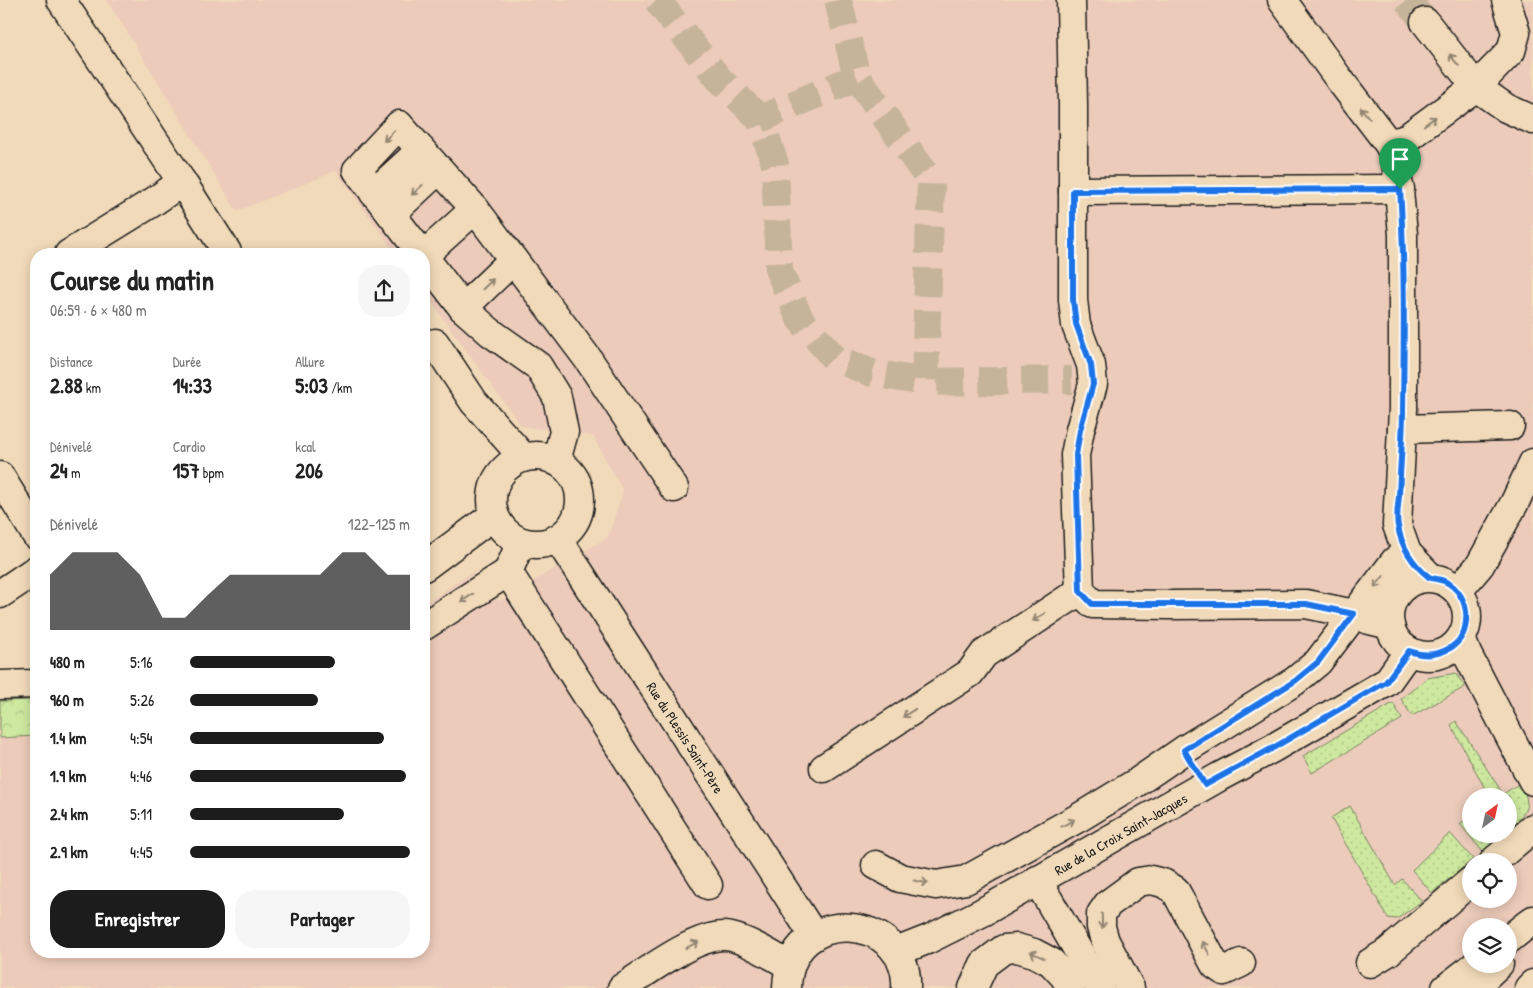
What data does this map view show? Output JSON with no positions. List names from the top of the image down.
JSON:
{
  "streets": {
    "main road": ["Rue du Plessis Saint-Père", "Rue de la Croix Saint-Jacques"]
  },
  "north": "top right",
  "page": {
    "heading": ["Course du matin", "06:59 · 6 × 480 m"],
    "stats": [
      ["Distance", "2.88 km"],
      ["Durée", "14:33"],
      ["Allure", "5:03 /km"],
      ["Dénivelé", "24 m"],
      ["Cardio", "157 bpm"],
      ["kcal", "206"]
    ],
    "chart": ["Dénivelé", "122–125 m"],
    "list": [
      {
        "name": "480 m",
        "note": "5:16"
      },
      {
        "name": "960 m",
        "note": "5:26"
      },
      {
        "name": "1.4 km",
        "note": "4:54"
      },
      {
        "name": "1.9 km",
        "note": "4:46"
      },
      {
        "name": "2.4 km",
        "note": "5:11"
      },
      {
        "name": "2.9 km",
        "note": "4:45"
      }
    ],
    "buttons": ["Enregistrer", "Partager"]
  }
}
